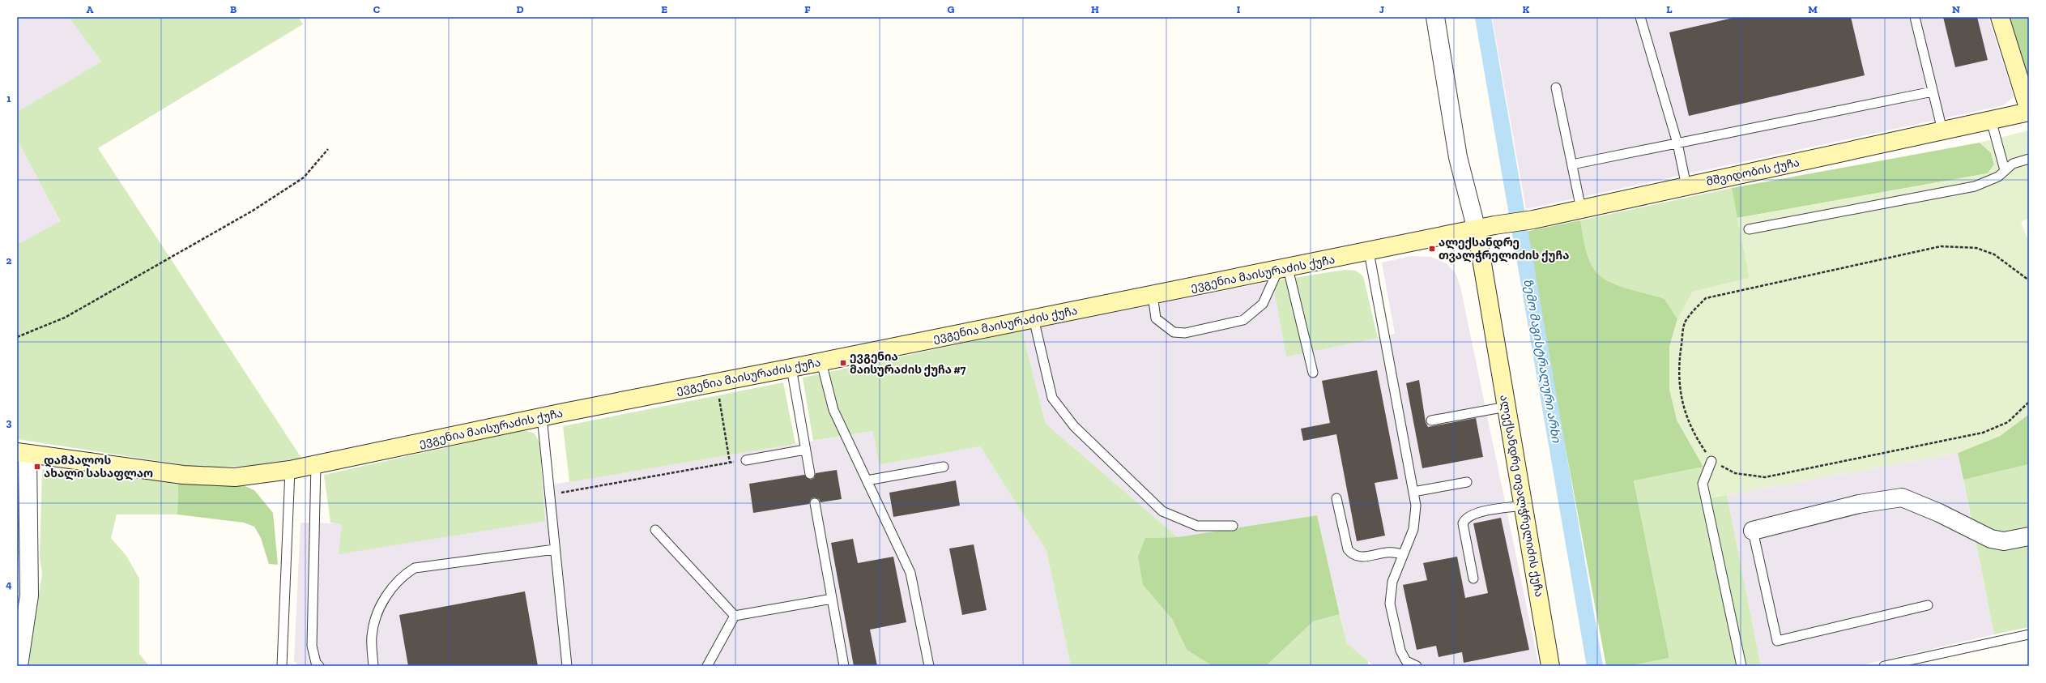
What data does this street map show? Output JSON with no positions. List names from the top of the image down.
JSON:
{
  "streets": {
    "street": ["მშვიდობის ქუჩა", "ევგენია მაისურაძის ქუჩა", "ალექსანდრე თვალჭრელიძის ქუჩა"]
  },
  "crossings": [
    ["მშვიდობის ქუჩა", "ევგენია მაისურაძის ქუჩა"],
    ["მშვიდობის ქუჩა", "ალექსანდრე თვალჭრელიძის ქუჩა"],
    ["ევგენია მაისურაძის ქუჩა", "ალექსანდრე თვალჭრელიძის ქუჩა"]
  ],
  "water": ["ზემო მაგისტრალური არხი"],
  "places": {
    "transit": ["ალექსანდრე თვალჭრელიძის ქუჩა", "ევგენია მაისურაძის ქუჩა #7", "დამპალოს ახალი სასაფლაო"]
  },
  "grid": {
    "columns": [
      "A",
      "B",
      "C",
      "D",
      "E",
      "F",
      "G",
      "H",
      "I",
      "J",
      "K",
      "L",
      "M",
      "N"
    ],
    "rows": [
      "1",
      "2",
      "3",
      "4"
    ]
  }
}
